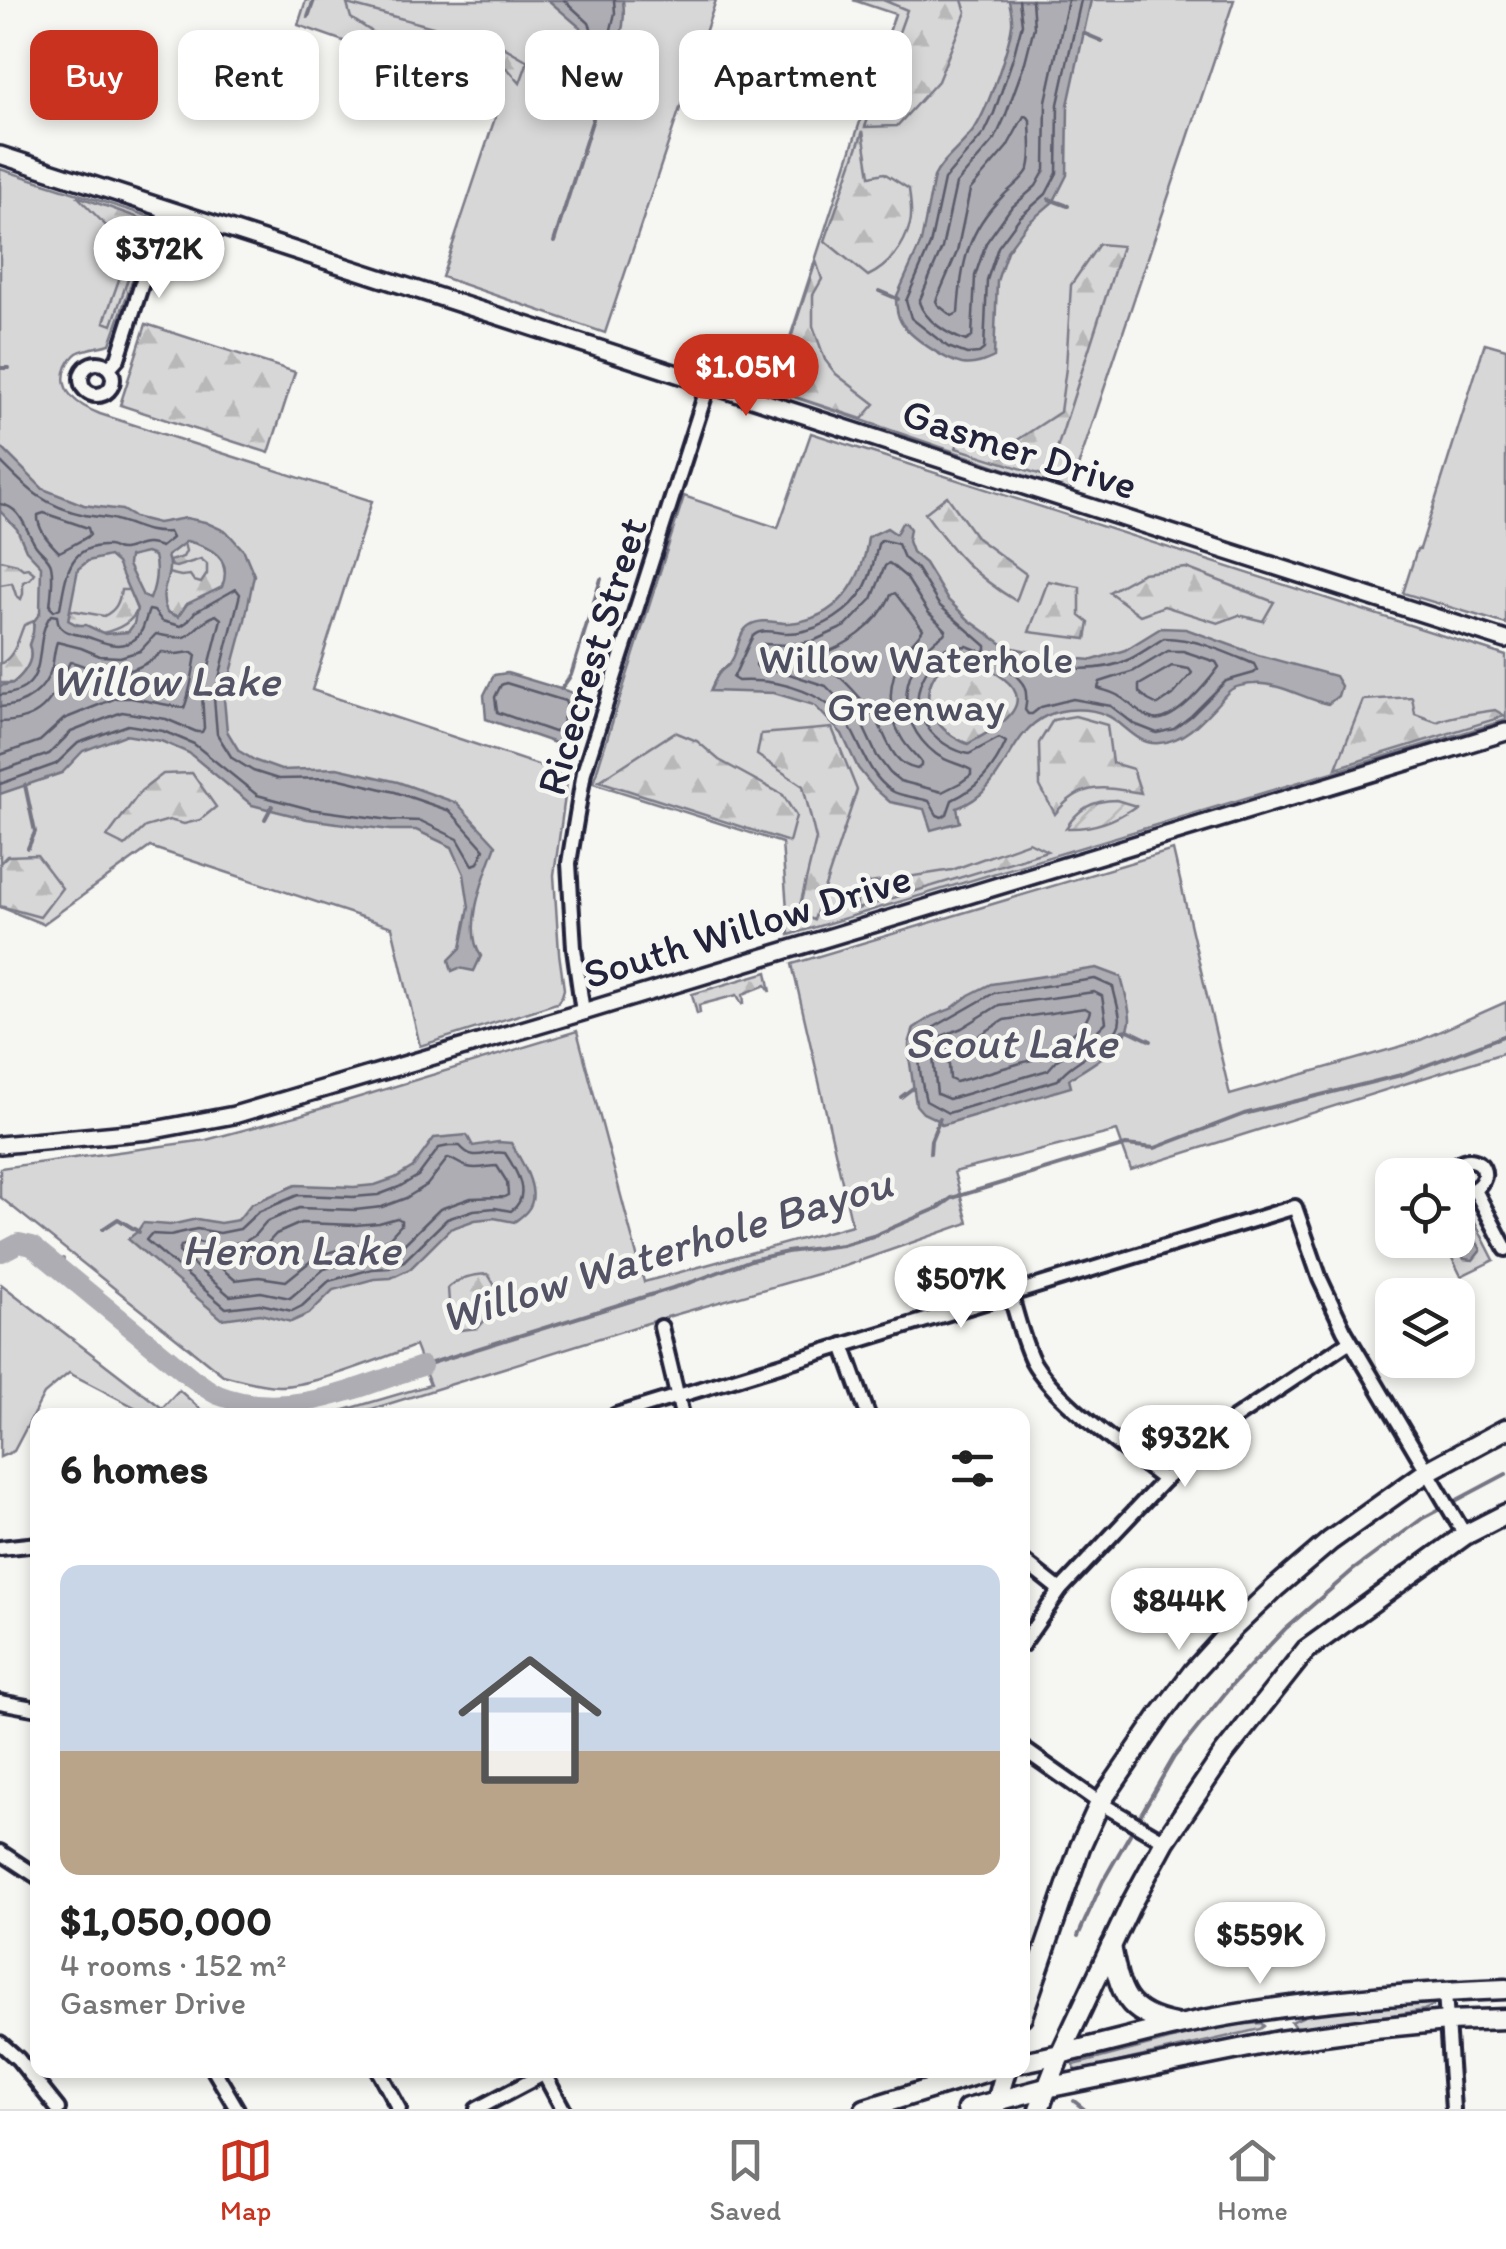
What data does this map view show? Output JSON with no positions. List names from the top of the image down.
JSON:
{
  "streets": {
    "street": ["Gasmer Drive", "Ricecrest Street", "South Willow Drive"]
  },
  "crossings": [
    ["Gasmer Drive", "Ricecrest Street"],
    ["Ricecrest Street", "South Willow Drive"]
  ],
  "water": [
    "Willow Lake",
    "Scout Lake",
    "Heron Lake",
    "Willow Waterhole Bayou"
  ],
  "parks": ["Willow Waterhole Greenway"],
  "page": {
    "chip": [
      "Buy",
      "Rent",
      "Filters",
      "New",
      "Apartment"
    ],
    "price": [
      "$372K",
      "$1.05M",
      "$507K",
      "$932K",
      "$844K",
      "$559K"
    ],
    "heading": "6 homes",
    "list": [
      {
        "name": "$1,050,000",
        "note": "4 rooms · 152 m² · Gasmer Drive"
      }
    ],
    "tabs": ["Map", "Saved", "Home"]
  }
}
